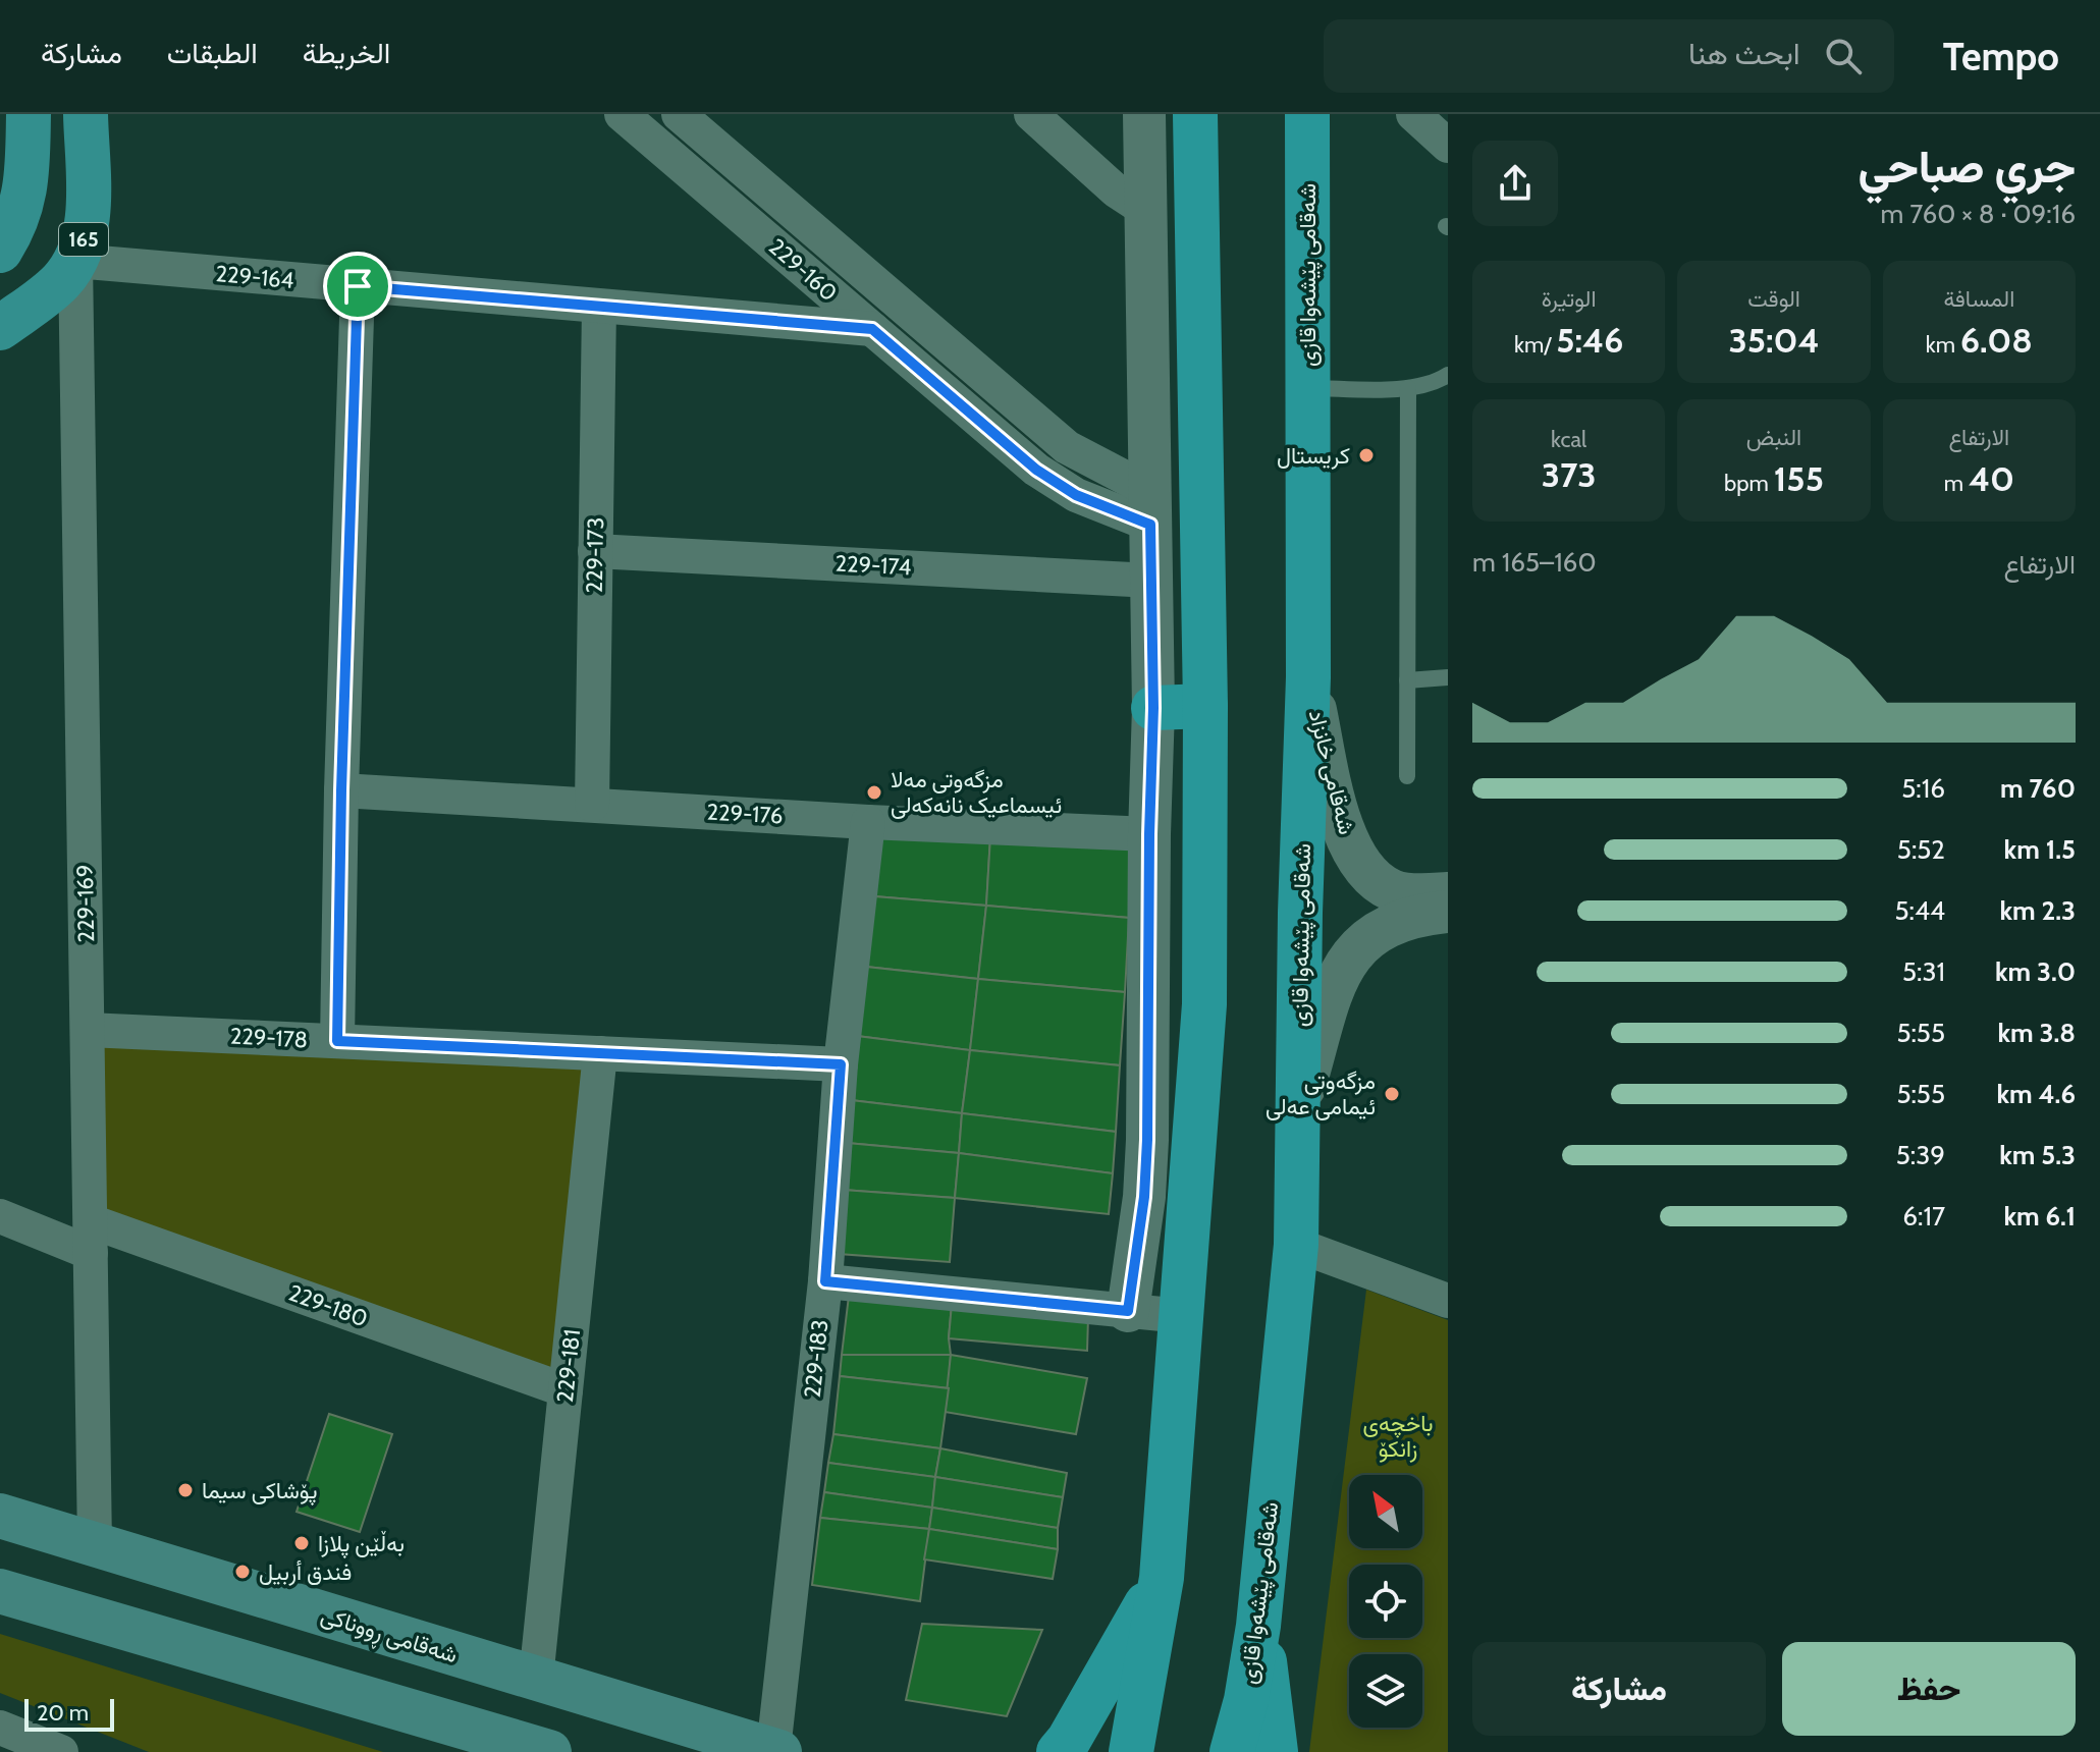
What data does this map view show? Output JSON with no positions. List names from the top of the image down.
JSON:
{
  "streets": {
    "highway": ["شەقامی پێشەوا قازی"],
    "main road": ["165", "شەقامی ڕووناکی"],
    "street": [
      "229-160",
      "229-164",
      "229-173",
      "229-174",
      "شەقامی خانزاد",
      "229-176",
      "229-169",
      "229-178",
      "229-180",
      "229-183",
      "229-181"
    ]
  },
  "crossings": [
    ["165", "229-164"],
    ["165", "229-169"],
    ["229-160", "229-164"],
    ["شەقامی پێشەوا قازی", "شەقامی خانزاد"],
    ["229-164", "229-173"],
    ["229-164", "229-169"],
    ["229-173", "229-174"],
    ["229-173", "229-176"],
    ["229-176", "229-183"],
    ["229-169", "229-178"],
    ["229-169", "229-180"],
    ["229-169", "شەقامی ڕووناکی"],
    ["229-178", "229-183"],
    ["229-178", "229-181"],
    ["229-180", "229-181"],
    ["229-183", "شەقامی ڕووناکی"],
    ["229-181", "شەقامی ڕووناکی"]
  ],
  "parks": ["باخچەی زانکۆ"],
  "places": [
    "كريستال",
    "مزگەوتی مەلا ئیسماعیک نانەکەلی",
    "مزگەوتی ئیمامی عەلی",
    "پۆشاکی سیما",
    "بەڵێن پلازا",
    "فندق أربيل"
  ],
  "scale_bar": "20 m",
  "north": "top left",
  "page": {
    "header": "Tempo",
    "search": "ابحث هنا",
    "nav": ["الخريطة", "الطبقات", "مشاركة"],
    "heading": ["جري صباحي", "09:16 · 8 × 760 m"],
    "stats": [
      ["المسافة", "6.08 km"],
      ["الوقت", "35:04"],
      ["الوتيرة", "5:46 /km"],
      ["الارتفاع", "40 m"],
      ["النبض", "155 bpm"],
      ["kcal", "373"]
    ],
    "chart": ["الارتفاع", "160–165 m"],
    "list": [
      {
        "name": "760 m",
        "note": "5:16"
      },
      {
        "name": "1.5 km",
        "note": "5:52"
      },
      {
        "name": "2.3 km",
        "note": "5:44"
      },
      {
        "name": "3.0 km",
        "note": "5:31"
      },
      {
        "name": "3.8 km",
        "note": "5:55"
      },
      {
        "name": "4.6 km",
        "note": "5:55"
      },
      {
        "name": "5.3 km",
        "note": "5:39"
      },
      {
        "name": "6.1 km",
        "note": "6:17"
      }
    ],
    "buttons": ["حفظ", "مشاركة"],
    "scale": "20 m"
  }
}
